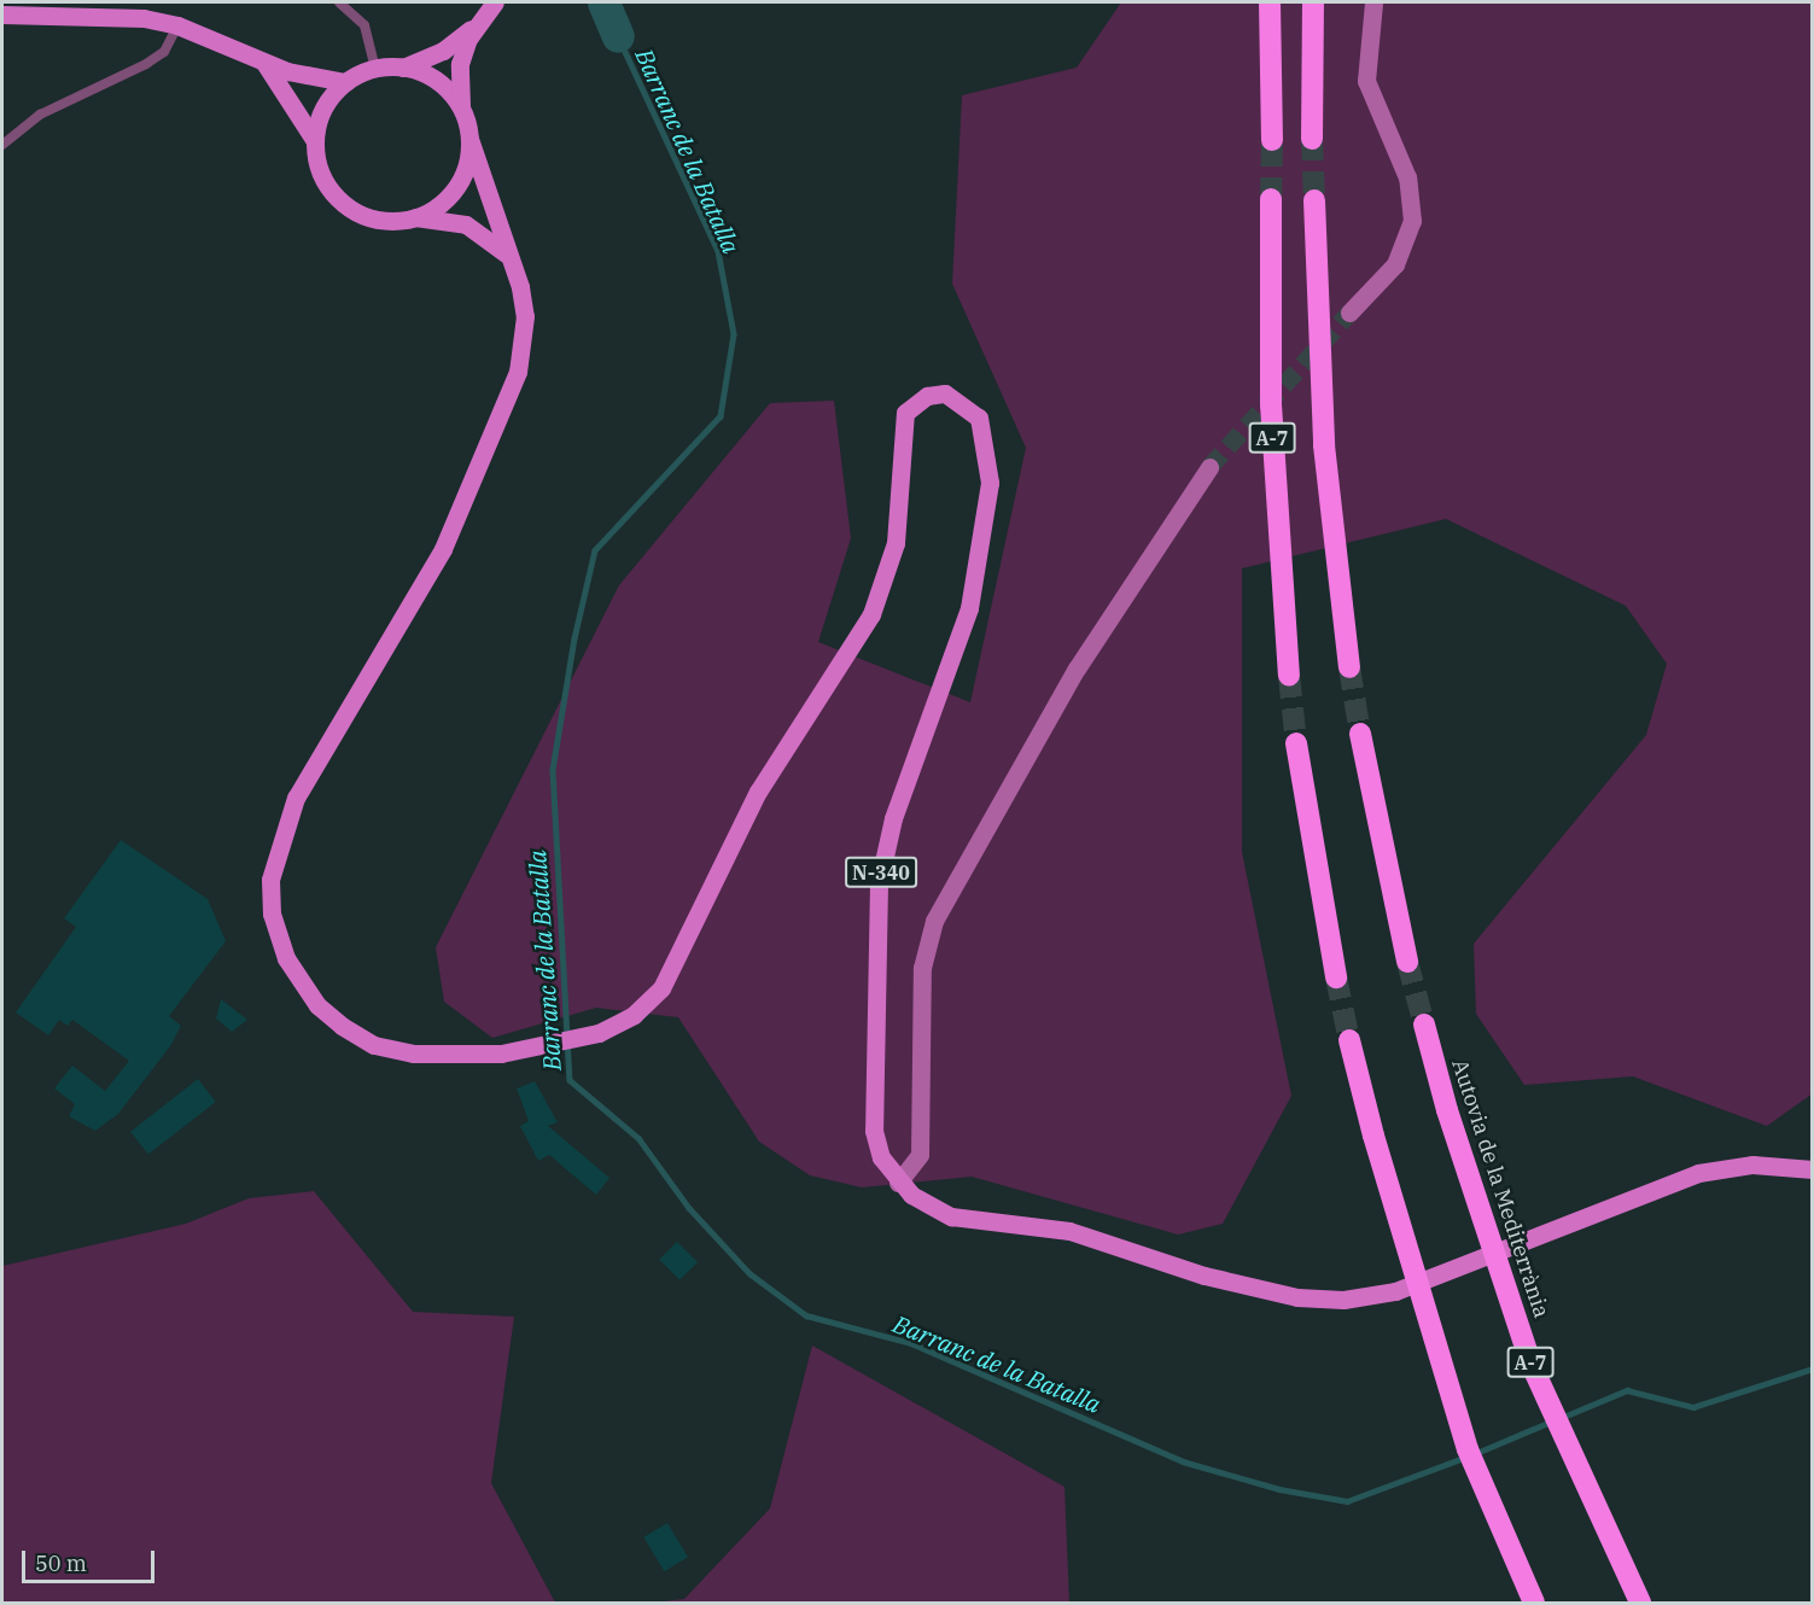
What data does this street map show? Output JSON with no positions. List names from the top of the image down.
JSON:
{
  "streets": {
    "highway": ["A-7", "Autovia de la Mediterrània"],
    "main road": ["N-340"]
  },
  "water": ["Barranc de la Batalla"],
  "scale_bar": "50 m"
}
